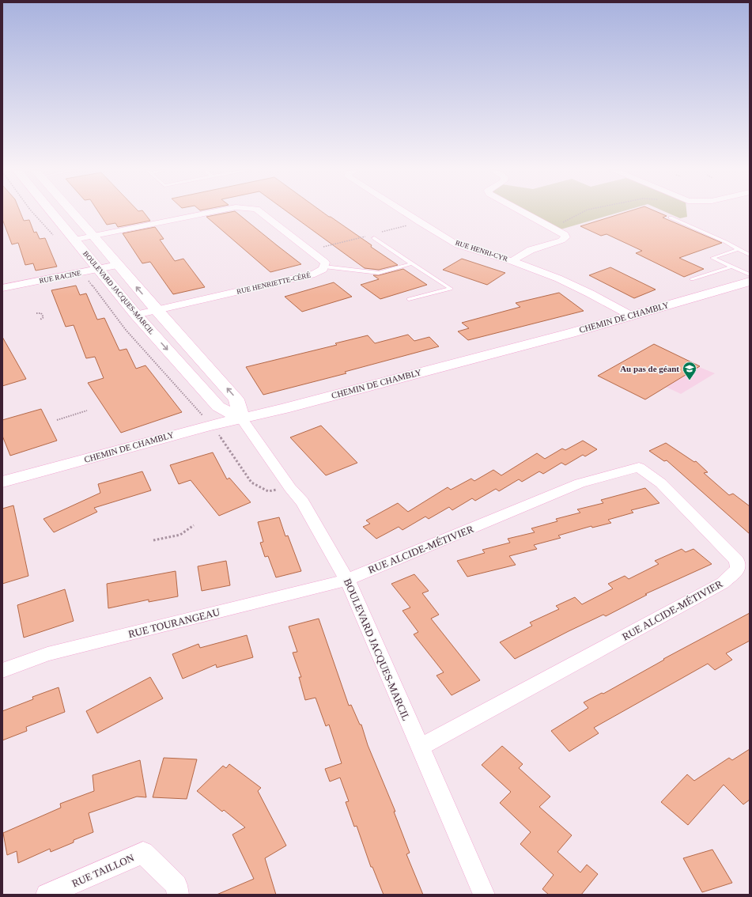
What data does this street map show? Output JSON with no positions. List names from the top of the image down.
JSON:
{
  "streets": {
    "street": [
      "RUE HENRI-CYR",
      "RUE RACINE",
      "RUE HENRIETTE-CÉRÉ",
      "BOULEVARD JACQUES-MARCIL",
      "CHEMIN DE CHAMBLY",
      "RUE ALCIDE-MÉTIVIER",
      "RUE TOURANGEAU",
      "RUE TAILLON"
    ]
  },
  "crossings": [
    ["RUE HENRI-CYR", "CHEMIN DE CHAMBLY"],
    ["RUE RACINE", "BOULEVARD JACQUES-MARCIL"],
    ["RUE HENRIETTE-CÉRÉ", "BOULEVARD JACQUES-MARCIL"],
    ["BOULEVARD JACQUES-MARCIL", "CHEMIN DE CHAMBLY"],
    ["BOULEVARD JACQUES-MARCIL", "RUE ALCIDE-MÉTIVIER"],
    ["BOULEVARD JACQUES-MARCIL", "RUE TOURANGEAU"],
    ["RUE ALCIDE-MÉTIVIER", "RUE TOURANGEAU"]
  ],
  "places": {
    "school or university": ["Au pas de géant"]
  }
}
